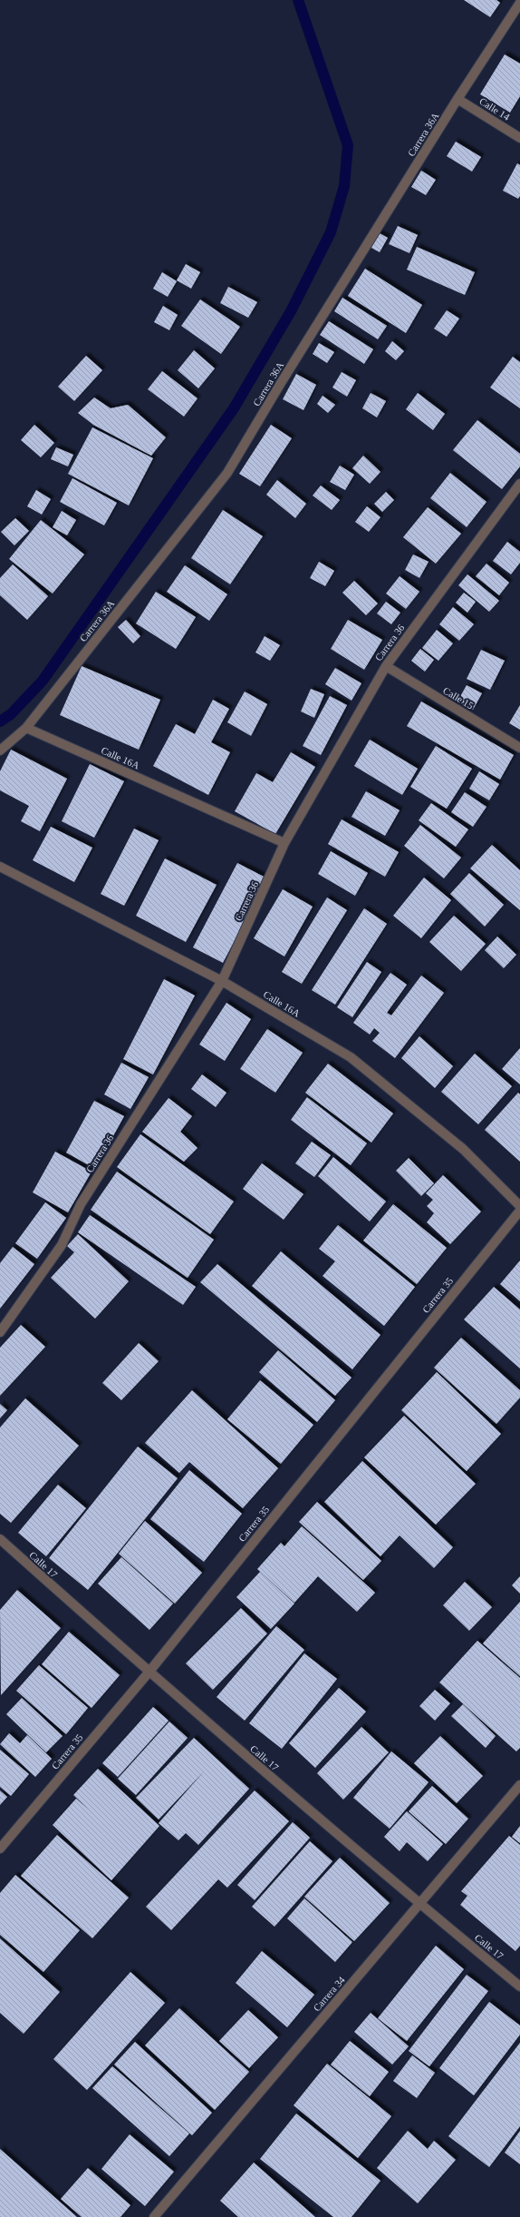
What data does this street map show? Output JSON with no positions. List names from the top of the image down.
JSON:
{
  "streets": {
    "street": [
      "Calle 14",
      "Carrera 36A",
      "Carrera 36",
      "Calle 15",
      "Calle 16A",
      "Carrera 35",
      "Calle 17",
      "Carrera 34"
    ]
  },
  "crossings": [
    ["Calle 14", "Carrera 36A"],
    ["Carrera 36A", "Calle 16A"],
    ["Carrera 36", "Calle 15"],
    ["Carrera 36", "Calle 16A"],
    ["Carrera 35", "Calle 17"],
    ["Calle 17", "Carrera 34"]
  ]
}
